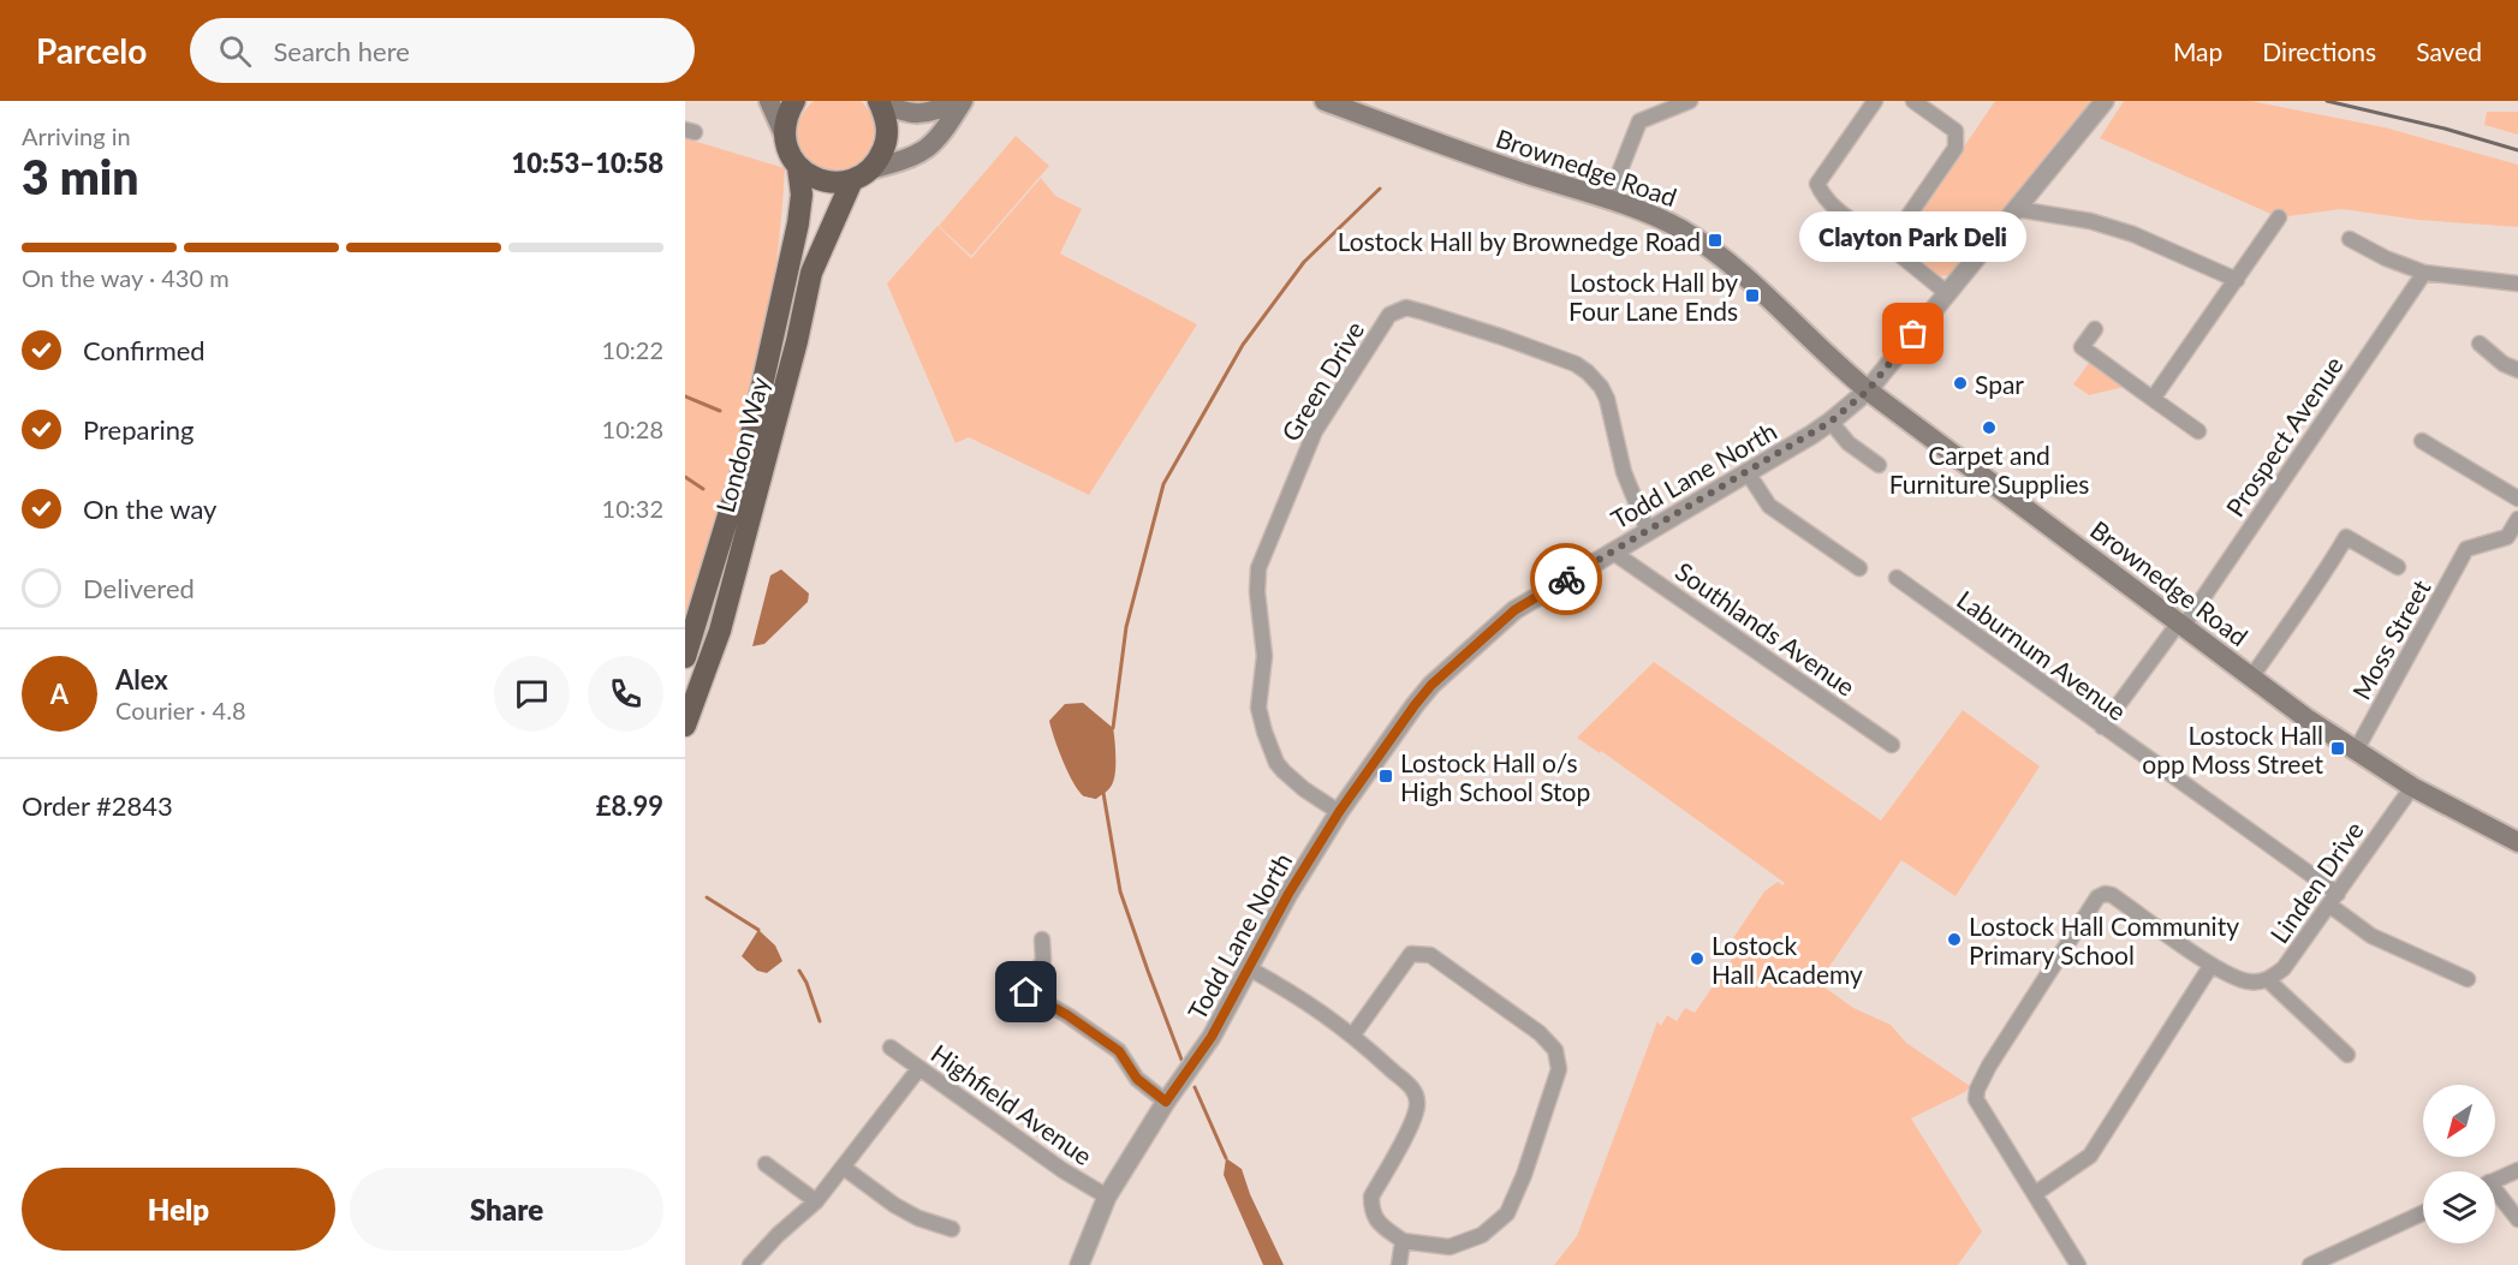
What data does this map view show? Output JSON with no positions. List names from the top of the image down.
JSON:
{
  "streets": {
    "highway": ["London Way"],
    "main road": ["Brownedge Road"],
    "street": [
      "Green Drive",
      "Prospect Avenue",
      "Todd Lane North",
      "Southlands Avenue",
      "Moss Street",
      "Laburnum Avenue",
      "Linden Drive",
      "Highfield Avenue"
    ]
  },
  "crossings": [
    ["Brownedge Road", "Prospect Avenue"],
    ["Brownedge Road", "Todd Lane North"],
    ["Brownedge Road", "Moss Street"],
    ["Brownedge Road", "Linden Drive"],
    ["Green Drive", "Todd Lane North"],
    ["Prospect Avenue", "Laburnum Avenue"],
    ["Todd Lane North", "Southlands Avenue"],
    ["Todd Lane North", "Highfield Avenue"],
    ["Laburnum Avenue", "Linden Drive"]
  ],
  "places": {
    "transit": [
      "Lostock Hall by Brownedge Road",
      "Lostock Hall by Four Lane Ends",
      "Lostock Hall opp Moss Street",
      "Lostock Hall o/s High School Stop"
    ],
    "other": [
      "Clayton Park Deli",
      "Spar",
      "Carpet and Furniture Supplies",
      "Lostock Hall Community Primary School",
      "Lostock Hall Academy"
    ]
  },
  "north": "bottom left",
  "page": {
    "header": "Parcelo",
    "search": "Search here",
    "nav": ["Map", "Directions", "Saved"],
    "heading": ["3 min", "Arriving in", "10:53–10:58"],
    "panel": [
      "Alex",
      "Courier · 4.8",
      "Order #2843",
      "£8.99"
    ],
    "bubble": "Clayton Park Deli",
    "bar": "On the way · 430 m",
    "list": [
      ["Confirmed", "10:22"],
      ["Preparing", "10:28"],
      ["On the way", "10:32"],
      "Delivered"
    ],
    "round": "A",
    "buttons": ["Help", "Share"]
  }
}
